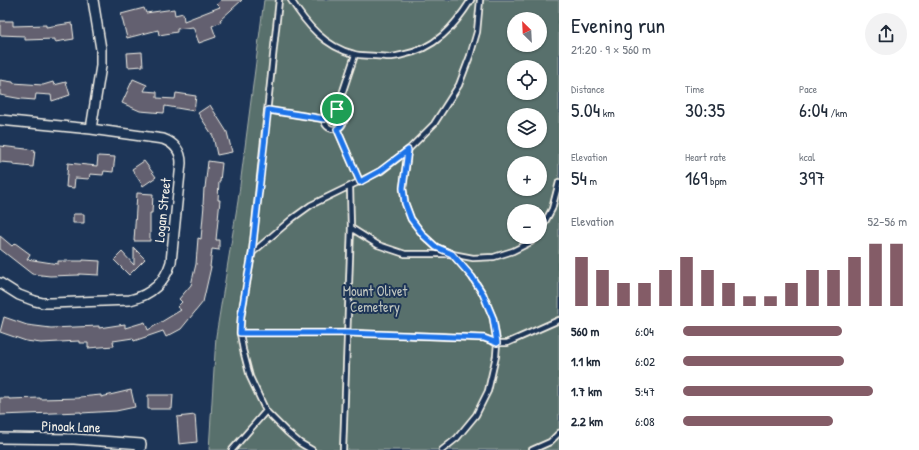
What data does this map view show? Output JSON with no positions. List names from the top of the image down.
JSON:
{
  "streets": {
    "street": ["Logan Street", "Pinoak Lane"]
  },
  "parks": ["Mount Olivet Cemetery"],
  "north": "top left",
  "page": {
    "heading": ["Evening run", "21:20 · 9 × 560 m"],
    "map_buttons": ["+", "−"],
    "stats": [
      ["Distance", "5.04 km"],
      ["Time", "30:35"],
      ["Pace", "6:04 /km"],
      ["Elevation", "54 m"],
      ["Heart rate", "169 bpm"],
      ["kcal", "397"]
    ],
    "chart": ["Elevation", "52–56 m"],
    "list": [
      {
        "name": "560 m",
        "note": "6:04"
      },
      {
        "name": "1.1 km",
        "note": "6:02"
      },
      {
        "name": "1.7 km",
        "note": "5:47"
      },
      {
        "name": "2.2 km",
        "note": "6:08"
      }
    ]
  }
}
